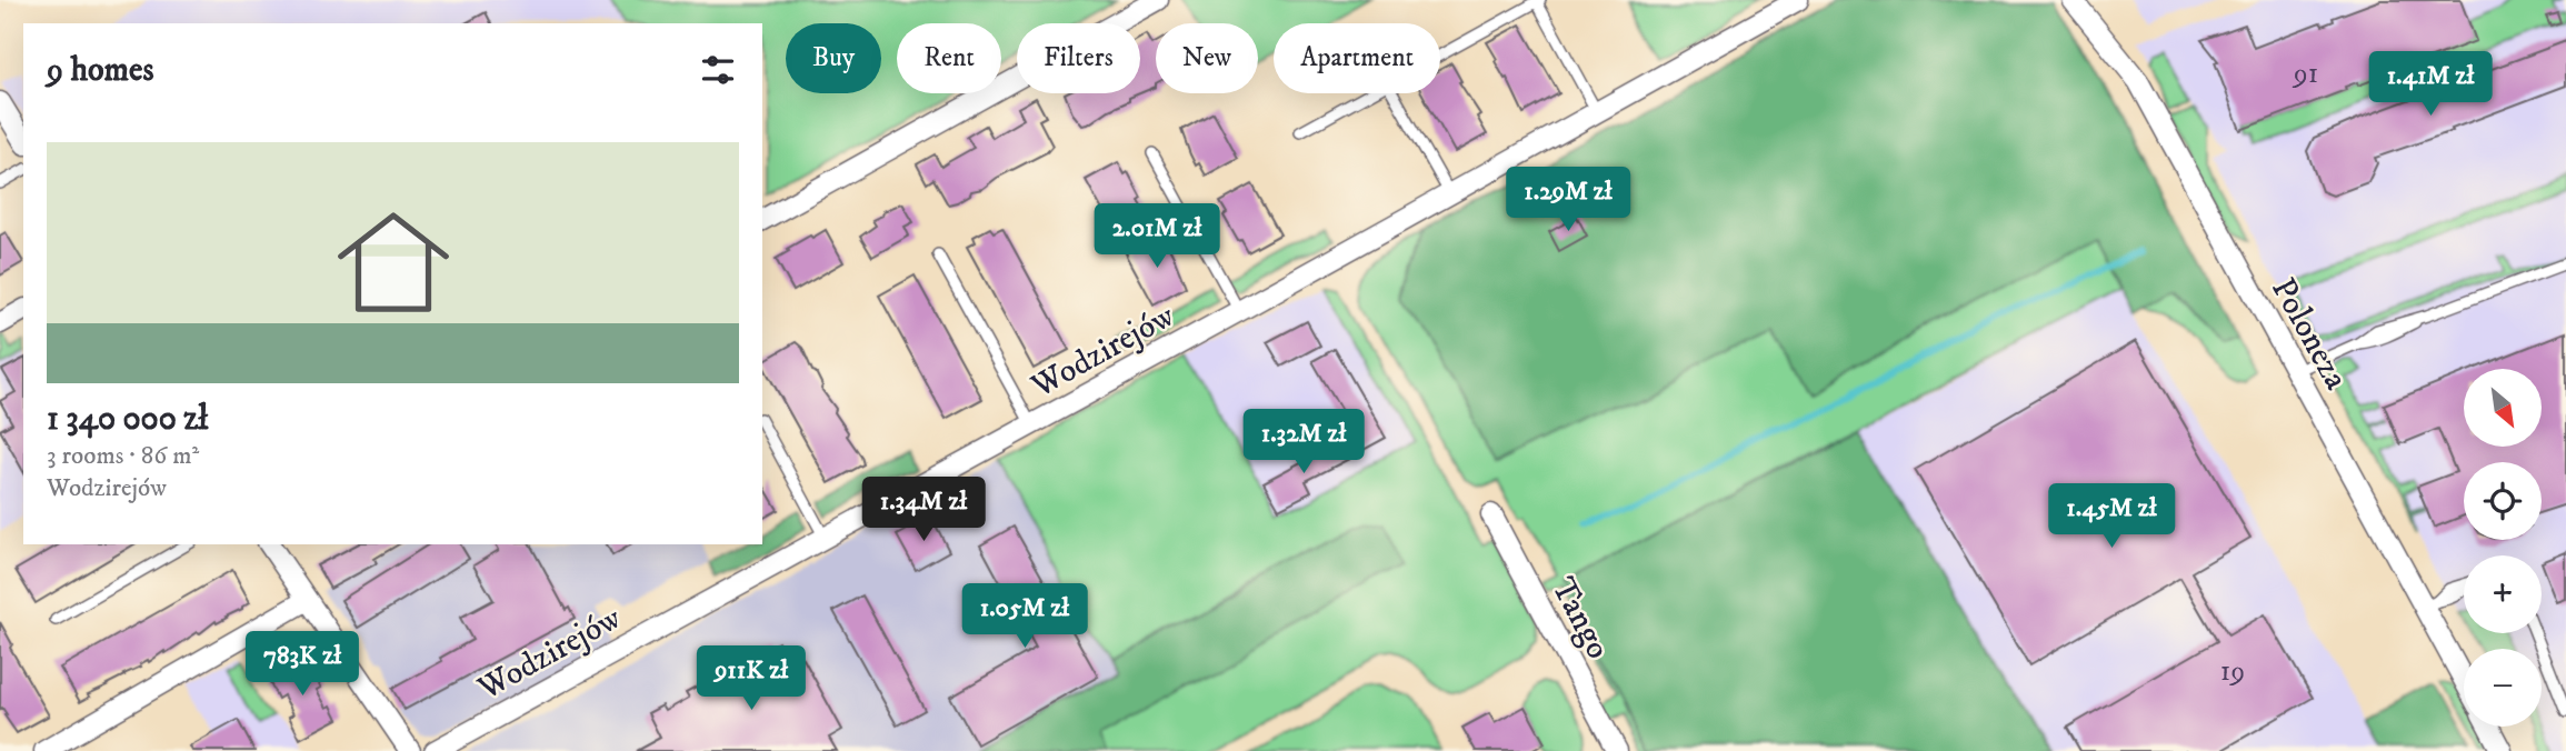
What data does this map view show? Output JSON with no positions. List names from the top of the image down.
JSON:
{
  "streets": {
    "street": ["Poloneza", "Wodzirejów", "Tango"]
  },
  "house_numbers": ["91", "19"],
  "north": "bottom right",
  "page": {
    "chip": [
      "Buy",
      "Rent",
      "Filters",
      "New",
      "Apartment"
    ],
    "heading": "9 homes",
    "price": [
      "1.41M zł",
      "1.29M zł",
      "2.01M zł",
      "1.32M zł",
      "1.34M zł",
      "1.45M zł",
      "1.05M zł",
      "783K zł",
      "911K zł"
    ],
    "list": [
      {
        "name": "1 340 000 zł",
        "note": "3 rooms · 86 m² · Wodzirejów"
      }
    ],
    "map_buttons": ["+", "−"]
  }
}
